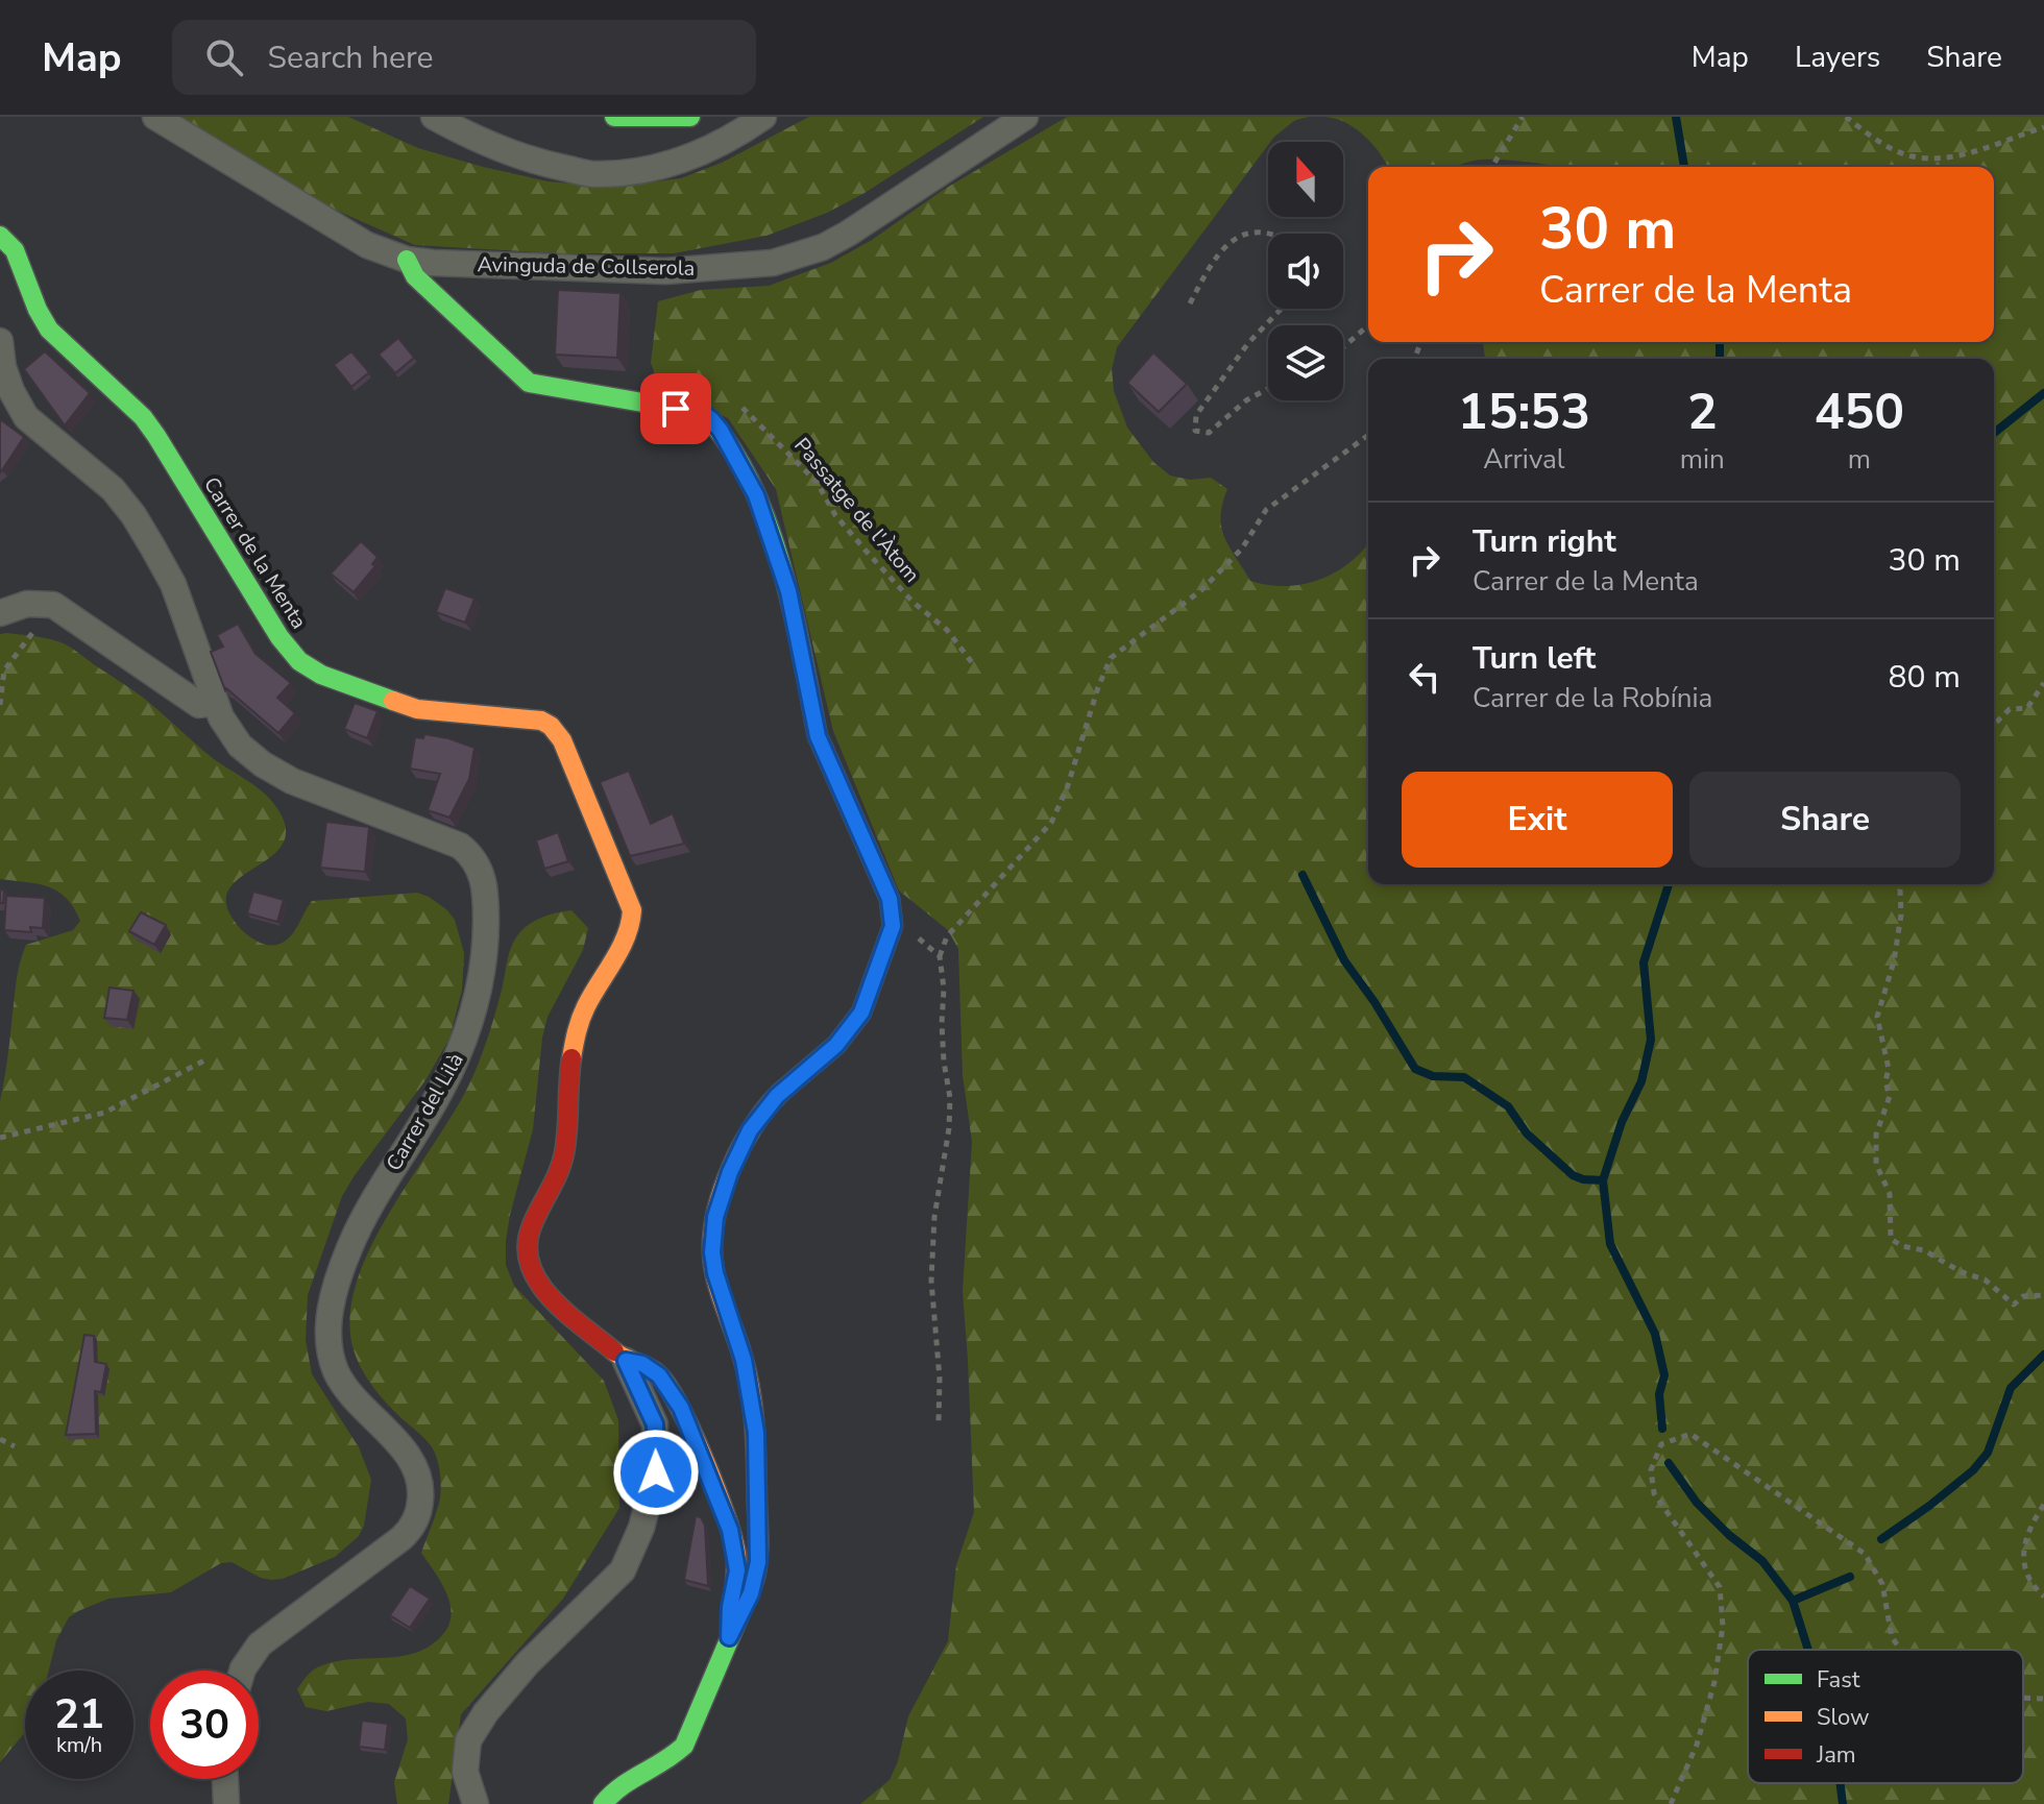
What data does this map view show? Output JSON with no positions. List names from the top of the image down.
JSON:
{
  "streets": {
    "street": ["Avinguda de Collserola", "Carrer de la Menta", "Carrer del Lilà"],
    "path": ["Passatge de l'Àtom"]
  },
  "legend": ["Fast", "Slow", "Jam"],
  "north": "top",
  "page": {
    "header": "Map",
    "search": "Search here",
    "nav": ["Map", "Layers", "Share"],
    "turn": ["30 m", "Carrer de la Menta"],
    "eta": [
      "15:53",
      "Arrival",
      "2",
      "min",
      "450",
      "m"
    ],
    "list": [
      {
        "name": "Turn right",
        "note": "Carrer de la Menta",
        "value": "30 m"
      },
      {
        "name": "Turn left",
        "note": "Carrer de la Robínia",
        "value": "80 m"
      }
    ],
    "buttons": ["Exit", "Share"],
    "speed": "21 km/h",
    "limit": "30"
  }
}
